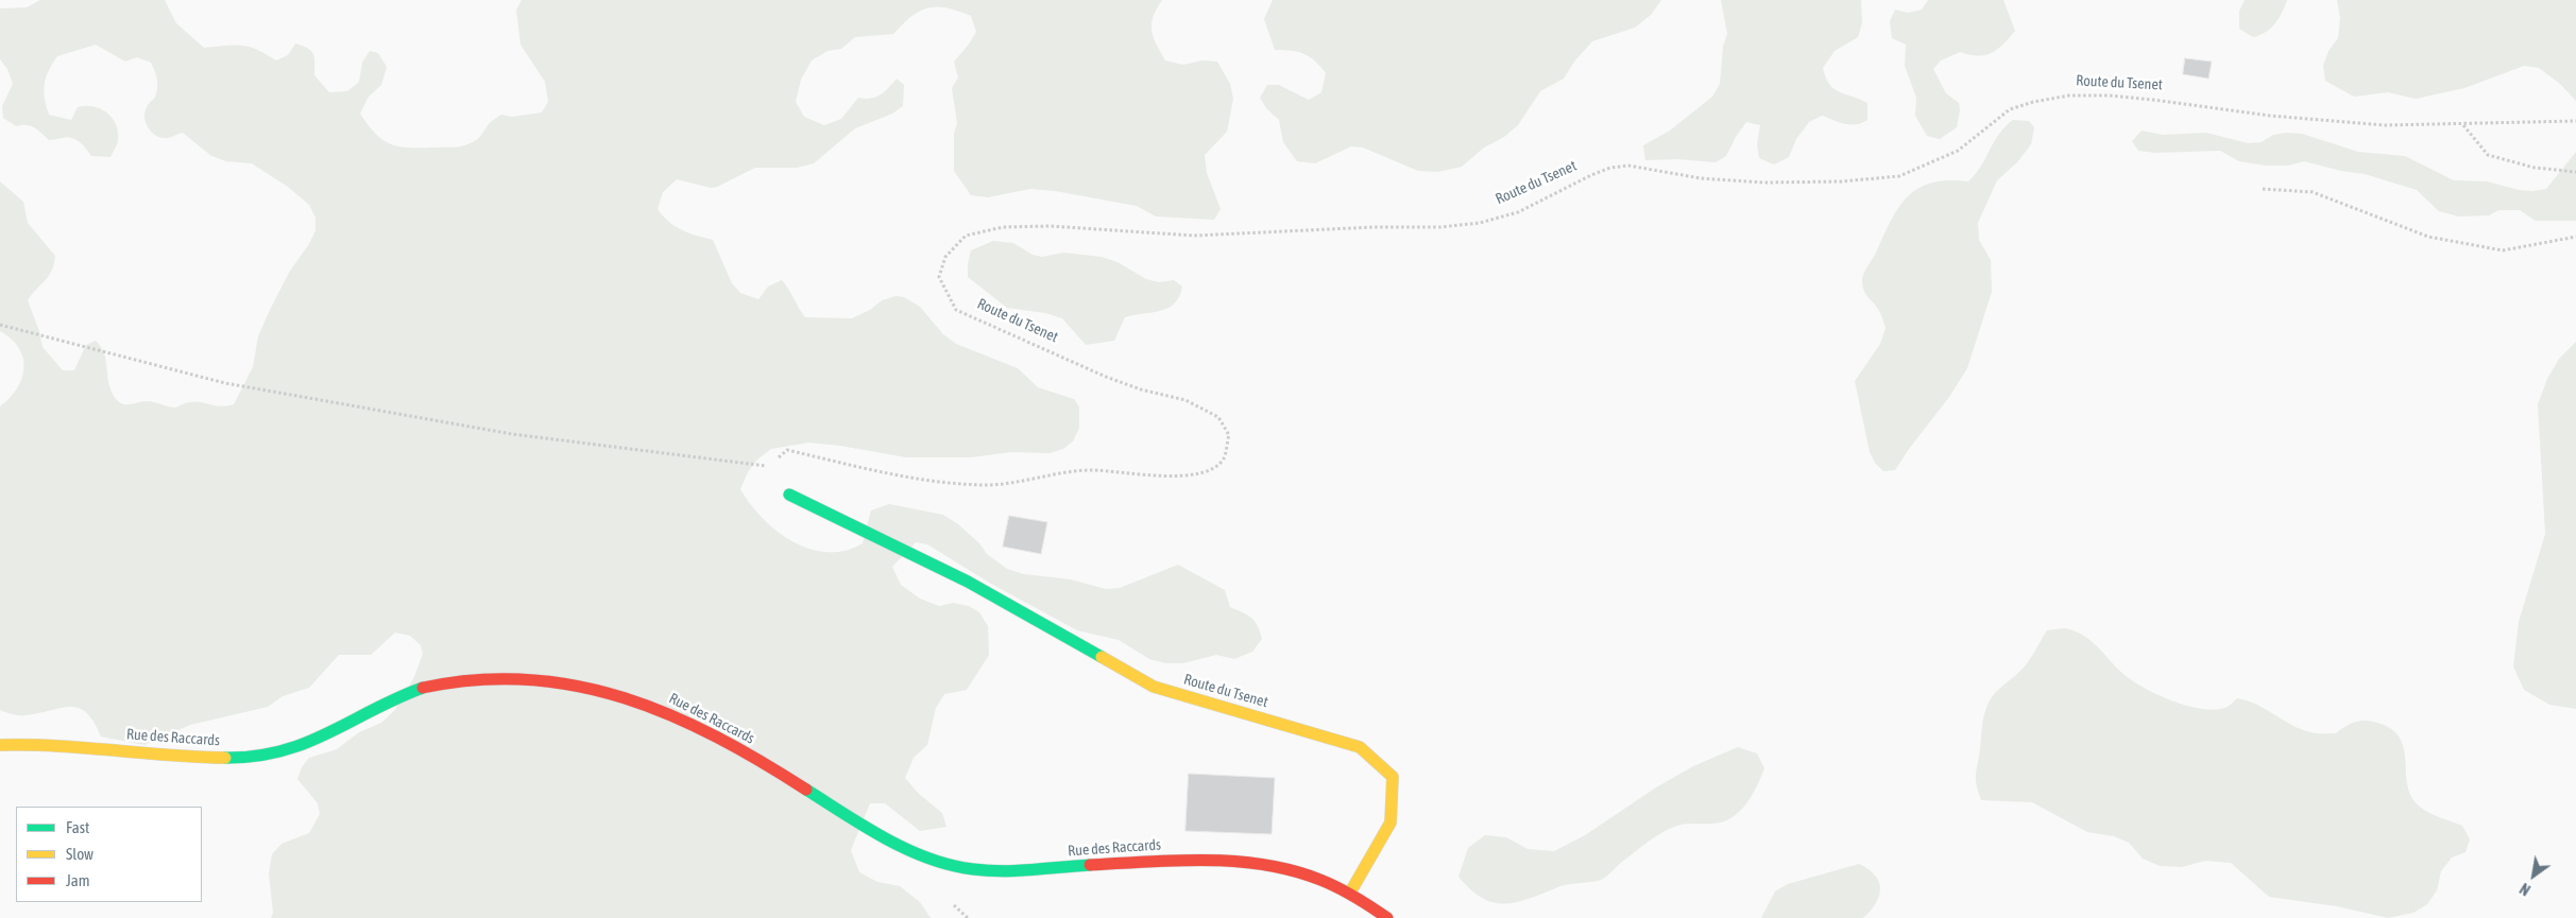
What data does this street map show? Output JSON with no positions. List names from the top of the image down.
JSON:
{
  "streets": {
    "street": ["Route du Tsenet", "Rue des Raccards"]
  },
  "crossings": [
    ["Route du Tsenet", "Rue des Raccards"]
  ],
  "legend": ["Fast", "Slow", "Jam"],
  "north": "bottom left"
}
